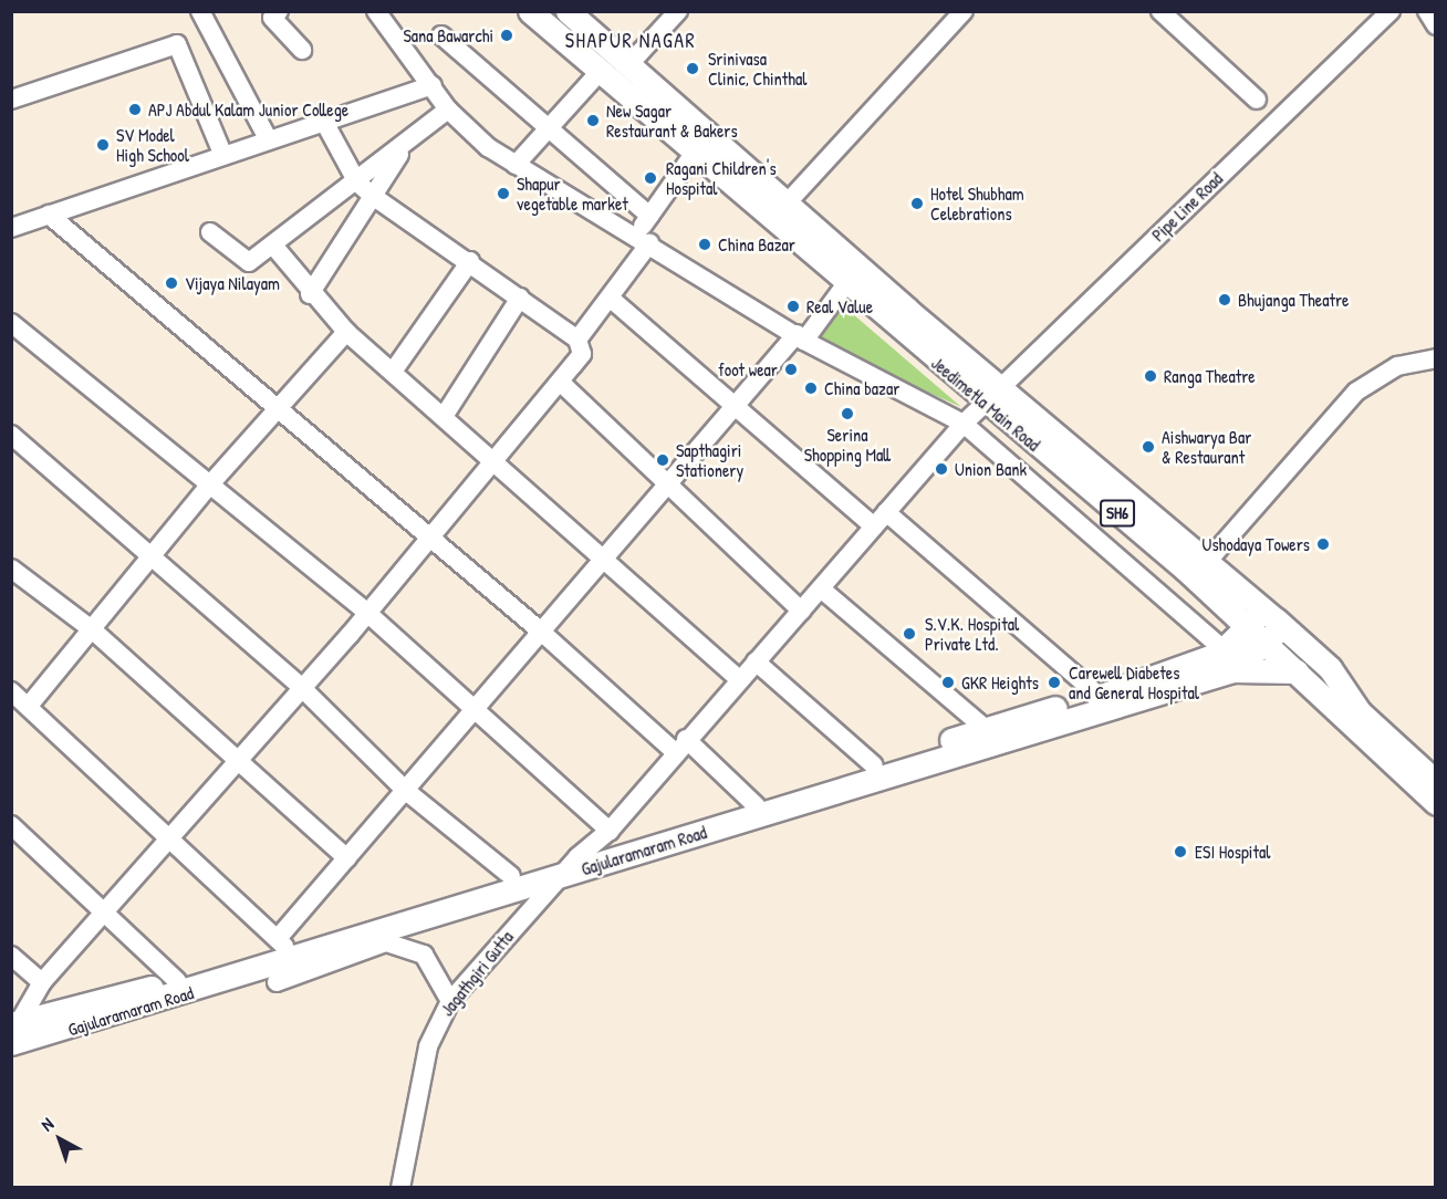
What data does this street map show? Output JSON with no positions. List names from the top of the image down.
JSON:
{
  "streets": {
    "main road": ["Jeedimetla Main Road", "SH6", "Gajularamaram Road"],
    "street": ["Pipe Line Road", "Jagathgiri Gutta"]
  },
  "crossings": [
    ["Pipe Line Road", "Jeedimetla Main Road"],
    ["Pipe Line Road", "Jagathgiri Gutta"],
    ["Jeedimetla Main Road", "Gajularamaram Road"],
    ["Gajularamaram Road", "Jagathgiri Gutta"]
  ],
  "districts": ["SHAPUR NAGAR"],
  "places": [
    "Sana Bawarchi",
    "Srinivasa Clinic, Chinthal",
    "APJ Abdul Kalam Junior College",
    "New Sagar Restaurant & Bakers",
    "SV Model High School",
    "Ragani Children's Hospital",
    "Shapur vegetable market",
    "Hotel Shubham Celebrations",
    "China Bazar",
    "Vijaya Nilayam",
    "Bhujanga Theatre",
    "Real Value",
    "foot wear",
    "Ranga Theatre",
    "China bazar",
    "Serina Shopping Mall",
    "Aishwarya Bar & Restaurant",
    "Sapthagiri Stationery",
    "Union Bank",
    "Ushodaya Towers",
    "S.V.K. Hospital Private Ltd.",
    "GKR Heights",
    "Carewell Diabetes and General Hospital",
    "ESI Hospital"
  ],
  "north": "top left"
}
